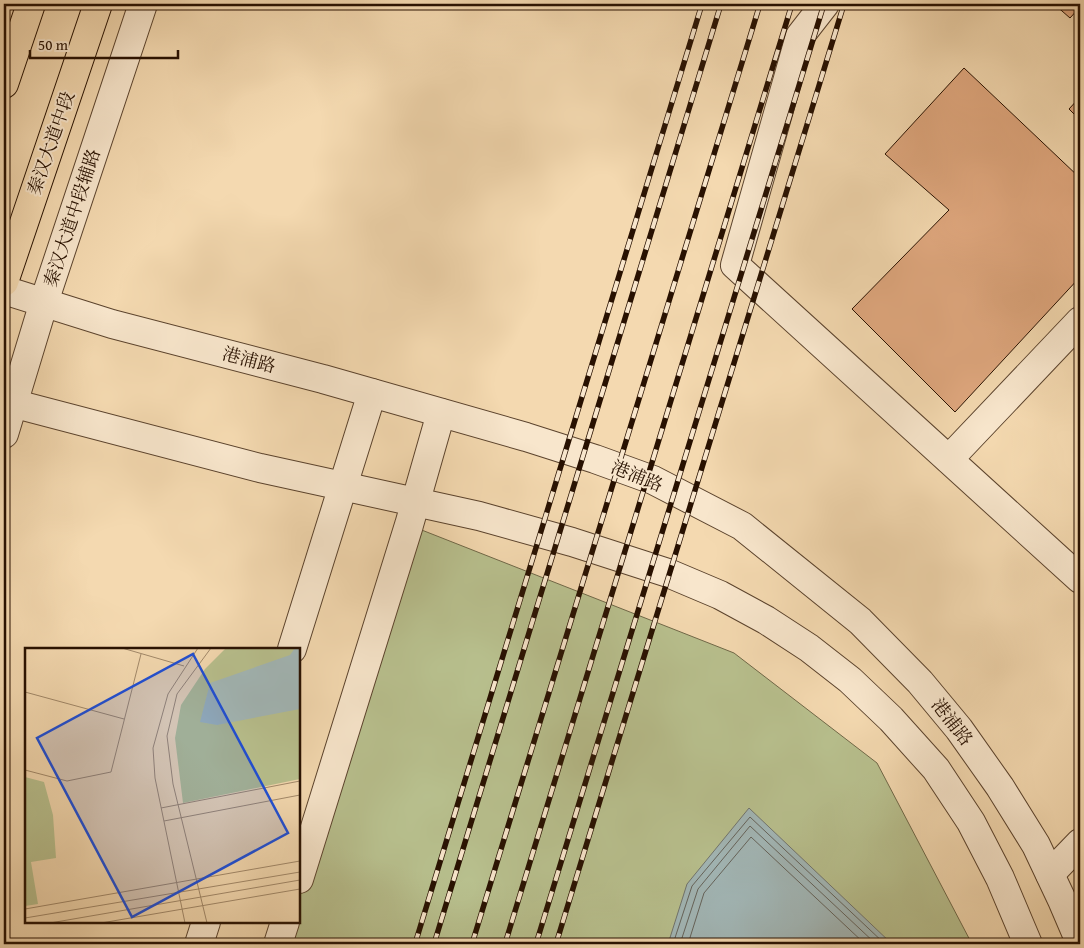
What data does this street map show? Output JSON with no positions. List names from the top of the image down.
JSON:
{
  "streets": {
    "main road": ["秦汉大道中段"],
    "street": ["秦汉大道中段辅路", "港浦路"]
  },
  "crossings": [
    ["秦汉大道中段辅路", "港浦路"]
  ],
  "scale_bar": "50 m"
}
